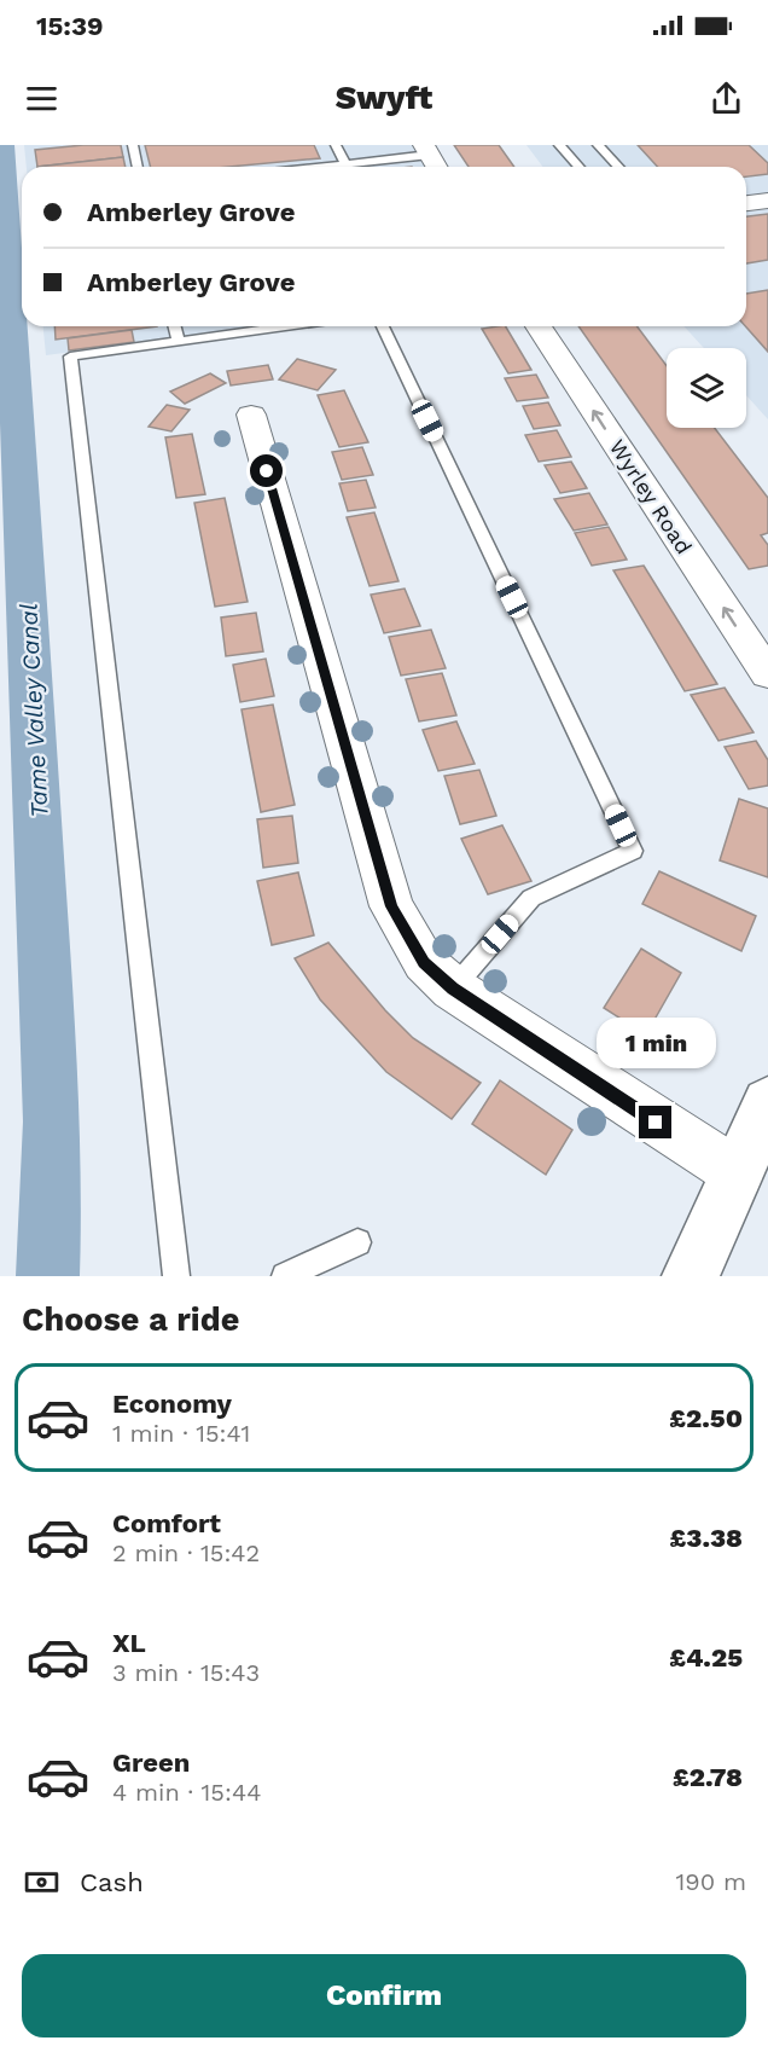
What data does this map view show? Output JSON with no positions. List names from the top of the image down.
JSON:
{
  "streets": {
    "street": ["Wyrley Road"]
  },
  "one_way": ["Wyrley Road"],
  "water": ["Tame Valley Canal"],
  "page": {
    "status": "15:39",
    "header": "Swyft",
    "banner": ["Amberley Grove", "Amberley Grove"],
    "bubble": "1 min",
    "heading": "Choose a ride",
    "list": [
      {
        "name": "Economy",
        "note": "1 min · 15:41",
        "value": "£2.50"
      },
      {
        "name": "Comfort",
        "note": "2 min · 15:42",
        "value": "£3.38"
      },
      {
        "name": "XL",
        "note": "3 min · 15:43",
        "value": "£4.25"
      },
      {
        "name": "Green",
        "note": "4 min · 15:44",
        "value": "£2.78"
      }
    ],
    "pay": ["Cash", "190 m"],
    "buttons": "Confirm"
  }
}
